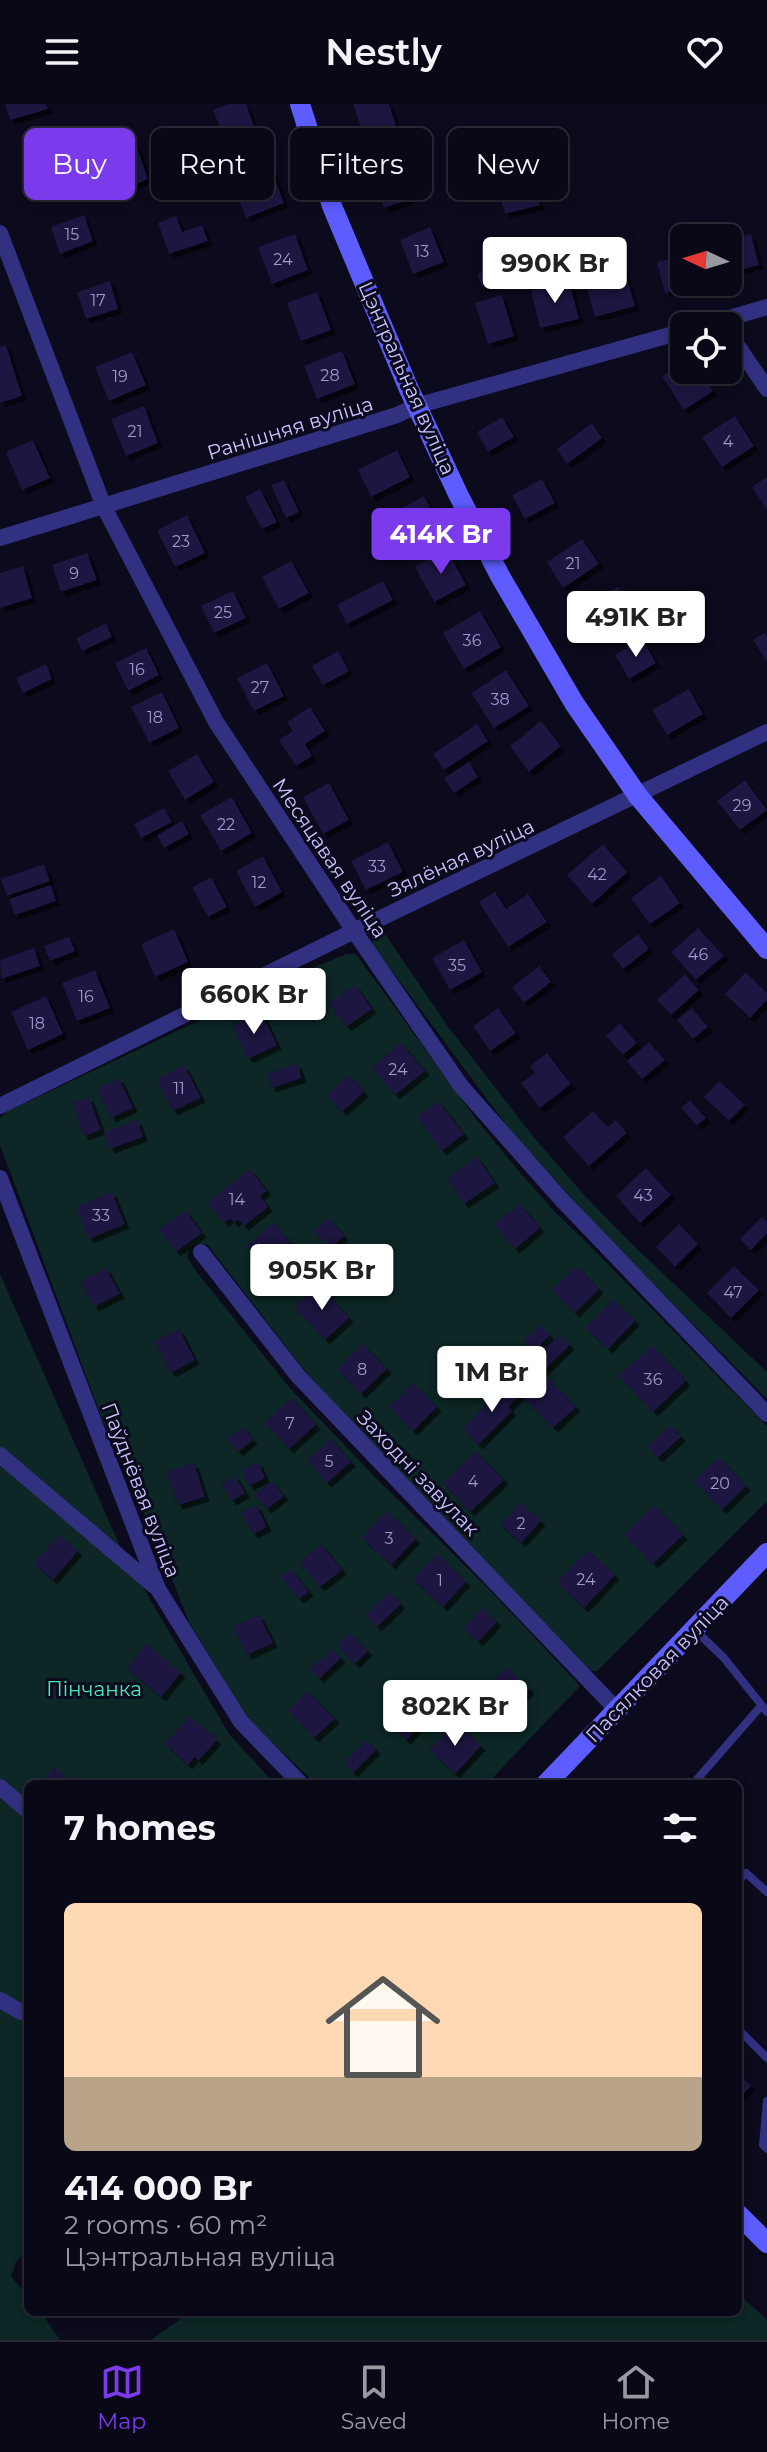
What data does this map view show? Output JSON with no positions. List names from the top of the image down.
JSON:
{
  "streets": {
    "street": [
      "Цэнтральная вуліца",
      "Ранішняя вуліца",
      "Месяцавая вуліца",
      "Зялёная вуліца",
      "Заходні завулак",
      "Паўднёвая вуліца",
      "Пасялковая вуліца"
    ]
  },
  "crossings": [
    ["Цэнтральная вуліца", "Ранішняя вуліца"],
    ["Цэнтральная вуліца", "Зялёная вуліца"],
    ["Ранішняя вуліца", "Месяцавая вуліца"],
    ["Месяцавая вуліца", "Зялёная вуліца"],
    ["Заходні завулак", "Пасялковая вуліца"]
  ],
  "parks": ["Пінчанка"],
  "house_numbers": [
    "15",
    "13",
    "24",
    "17",
    "28",
    "19",
    "21",
    "4",
    "23",
    "21",
    "9",
    "25",
    "36",
    "16",
    "27",
    "38",
    "18",
    "29",
    "22",
    "33",
    "42",
    "12",
    "46",
    "35",
    "16",
    "18",
    "24",
    "11",
    "43",
    "14",
    "33",
    "47",
    "8",
    "36",
    "7",
    "5",
    "4",
    "20",
    "2",
    "3",
    "24",
    "1"
  ],
  "north": "left",
  "page": {
    "header": "Nestly",
    "chip": [
      "Buy",
      "Rent",
      "Filters",
      "New"
    ],
    "price": [
      "990K Br",
      "414K Br",
      "491K Br",
      "660K Br",
      "905K Br",
      "1M Br",
      "802K Br"
    ],
    "heading": "7 homes",
    "list": [
      {
        "name": "414 000 Br",
        "note": "2 rooms · 60 m² · Цэнтральная вуліца"
      }
    ],
    "tabs": ["Map", "Saved", "Home"]
  }
}
